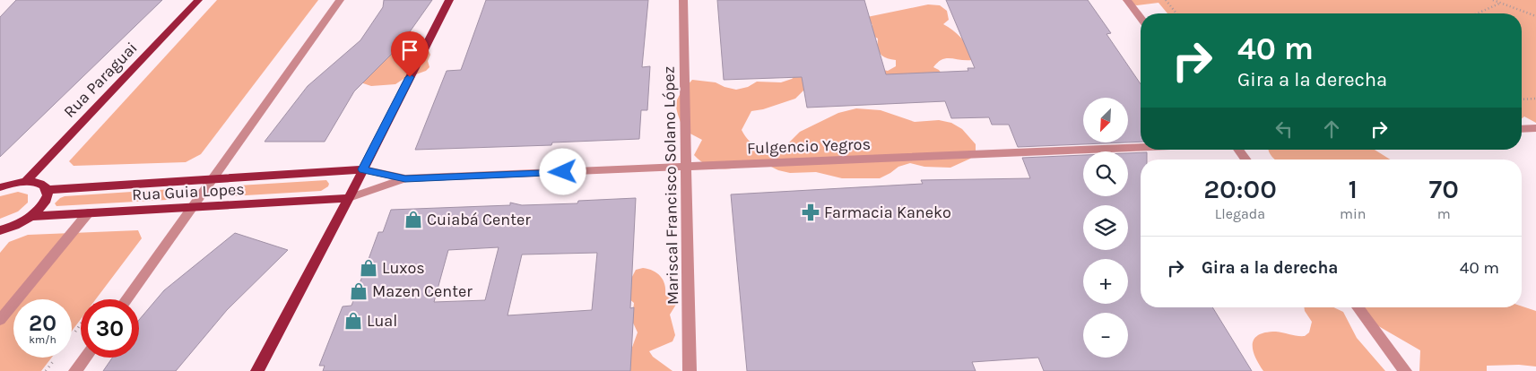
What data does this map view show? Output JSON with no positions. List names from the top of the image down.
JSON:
{
  "streets": {
    "main road": ["Rua Paraguai", "Rua Guia Lopes"],
    "street": ["Fulgencio Yegros", "Mariscal Francisco Solano López"]
  },
  "crossings": [
    ["Fulgencio Yegros", "Mariscal Francisco Solano López"],
    ["Fulgencio Yegros", "Rua Guia Lopes"]
  ],
  "places": {
    "pharmacy": ["Farmacia Kaneko"],
    "shop": [
      "Cuiabá Center",
      "Luxos",
      "Mazen Center",
      "Lual"
    ]
  },
  "north": "bottom left",
  "page": {
    "turn": ["40 m", "Gira a la derecha"],
    "map_buttons": ["+", "−"],
    "eta": [
      "20:00",
      "Llegada",
      "1",
      "min",
      "70",
      "m"
    ],
    "list": [
      {
        "name": "Gira a la derecha",
        "value": "40 m"
      }
    ],
    "speed": "20 km/h",
    "limit": "30"
  }
}
